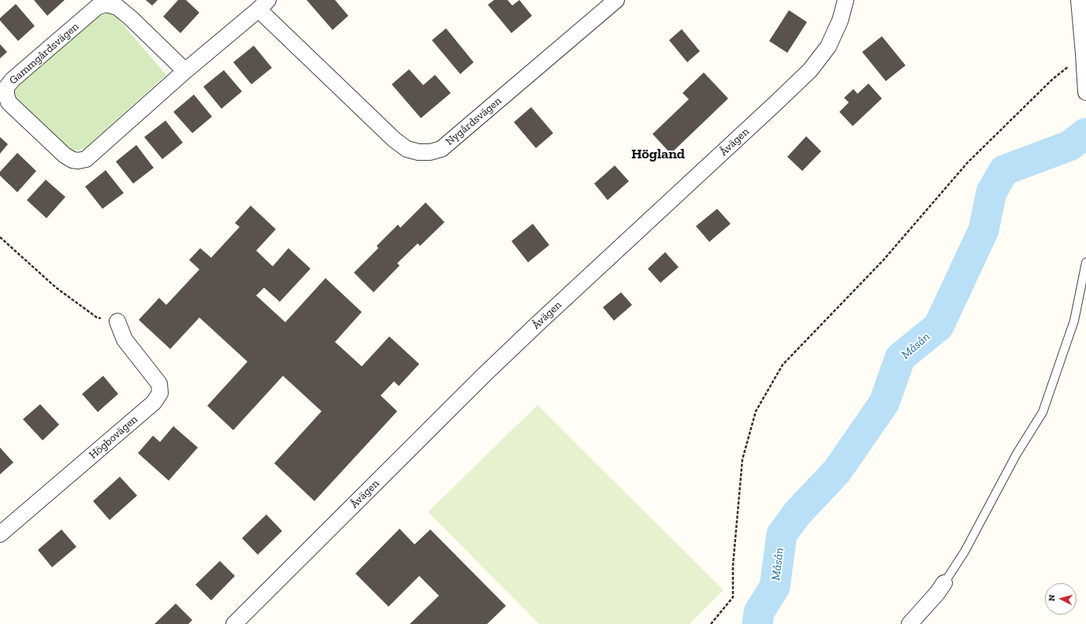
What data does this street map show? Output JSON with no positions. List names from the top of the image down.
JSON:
{
  "streets": {
    "street": [
      "Gammgårdsvägen",
      "Nygårdsvägen",
      "Åvägen",
      "Högbovägen"
    ]
  },
  "crossings": [
    ["Gammgårdsvägen", "Nygårdsvägen"]
  ],
  "districts": ["Högland"],
  "water": ["Måsån"],
  "north": "left"
}
